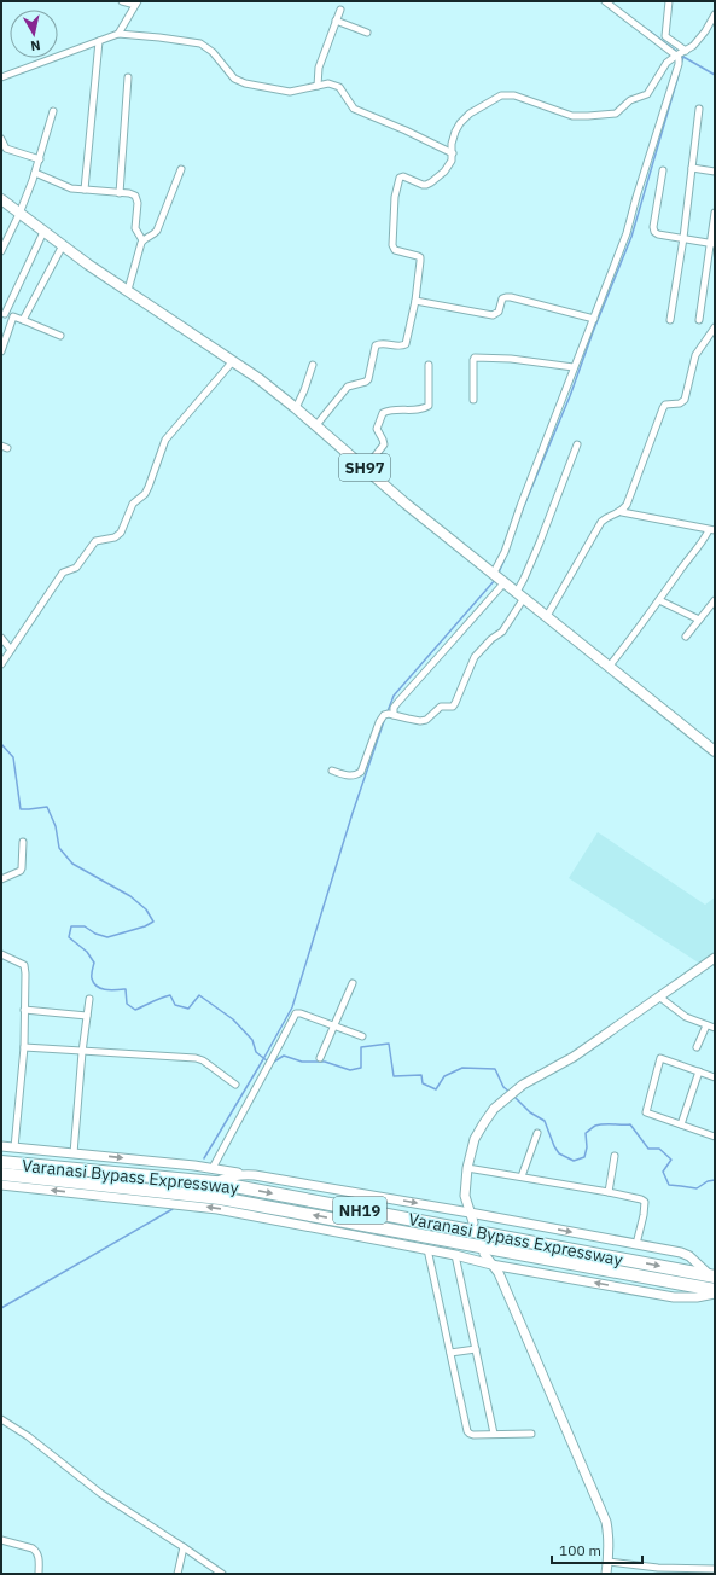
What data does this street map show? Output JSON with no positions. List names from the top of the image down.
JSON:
{
  "streets": {
    "highway": ["Varanasi Bypass Expressway", "NH19"],
    "main road": ["SH97"]
  },
  "scale_bar": "100 m",
  "north": "bottom"
}
